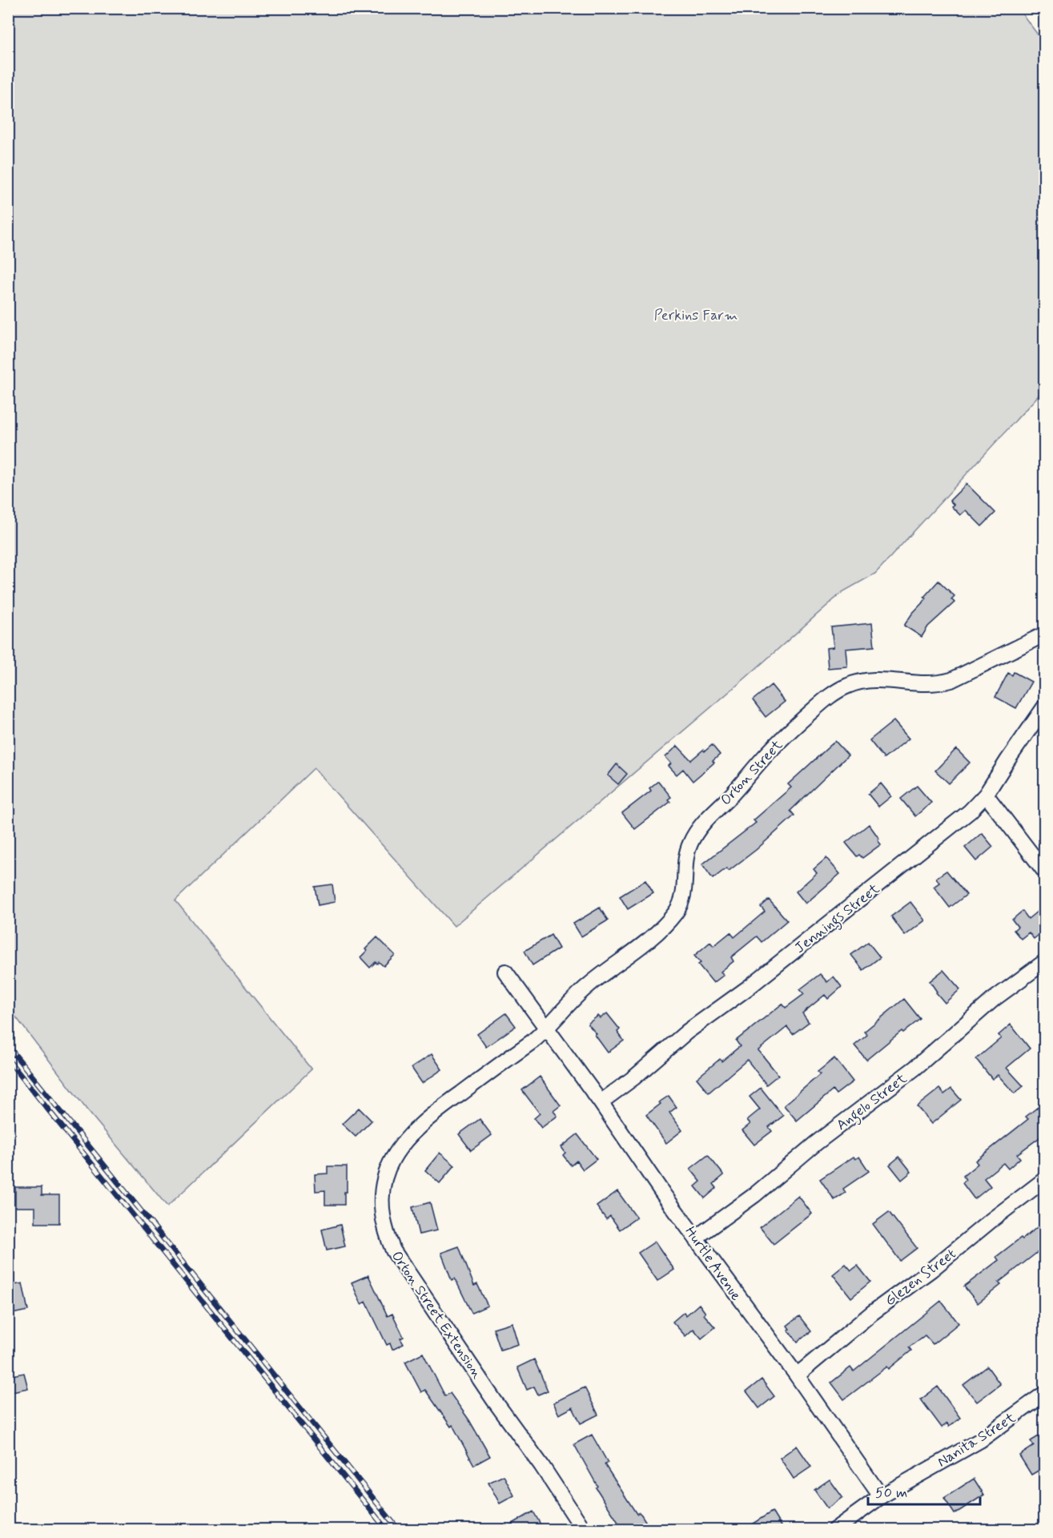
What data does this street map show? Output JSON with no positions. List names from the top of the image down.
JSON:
{
  "streets": {
    "street": [
      "Orton Street",
      "Jennings Street",
      "Angelo Street",
      "Hurtle Avenue",
      "Glezen Street",
      "Orton Street Extension",
      "Nanita Street"
    ]
  },
  "crossings": [
    ["Orton Street", "Hurtle Avenue"],
    ["Orton Street", "Orton Street Extension"],
    ["Jennings Street", "Hurtle Avenue"],
    ["Angelo Street", "Hurtle Avenue"],
    ["Hurtle Avenue", "Glezen Street"],
    ["Hurtle Avenue", "Orton Street Extension"],
    ["Hurtle Avenue", "Nanita Street"]
  ],
  "parks": ["Perkins Farm"],
  "scale_bar": "50 m"
}
